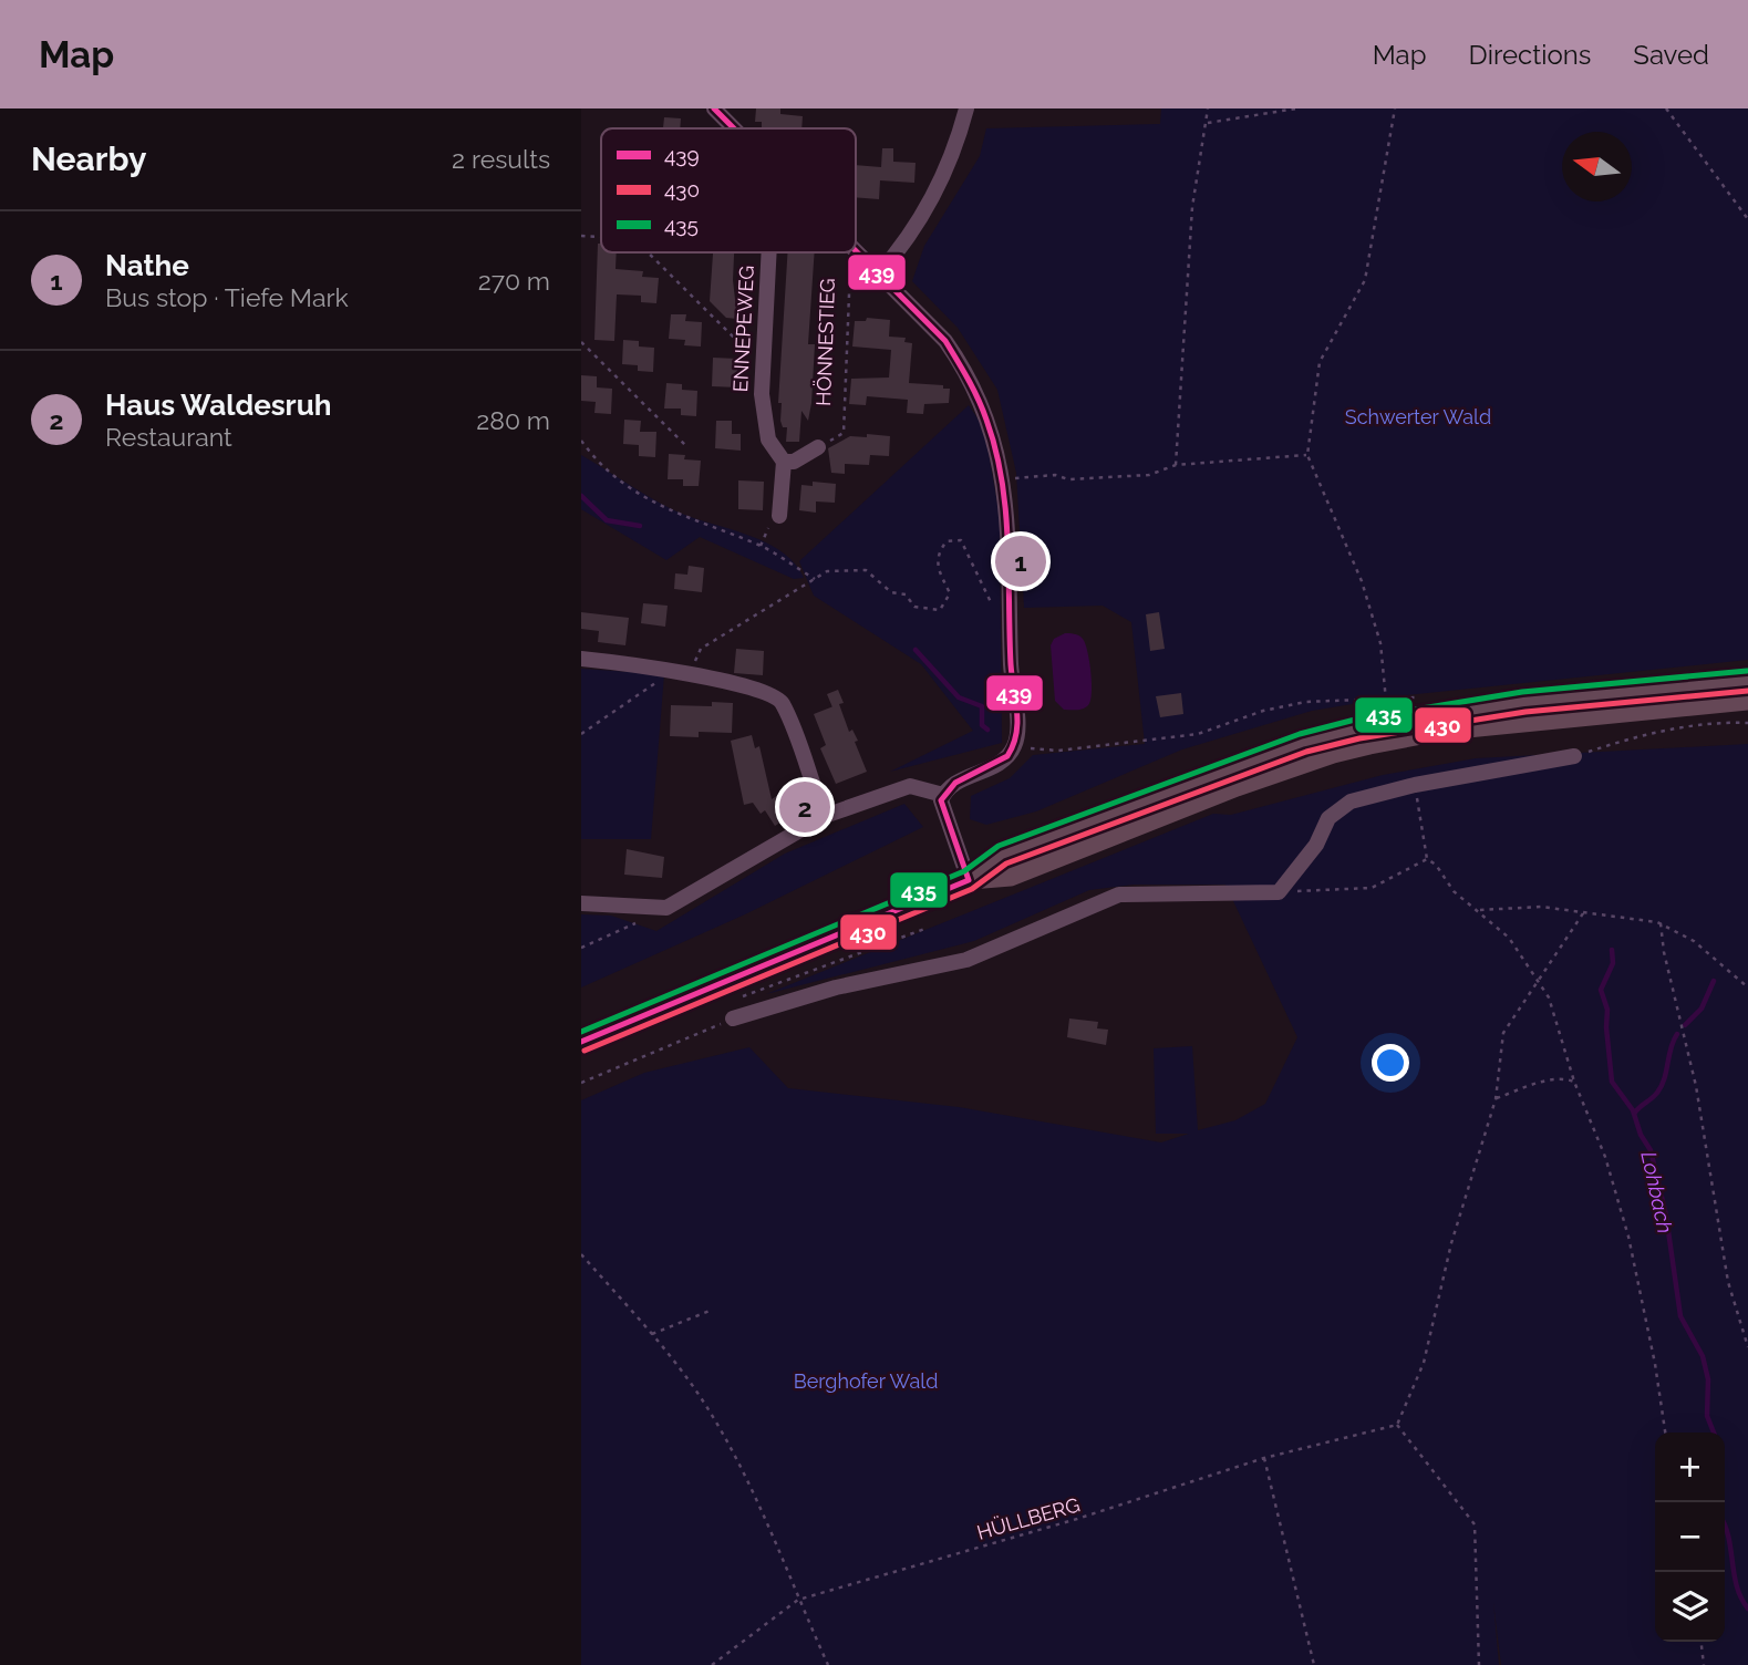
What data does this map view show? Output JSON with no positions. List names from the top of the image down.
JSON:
{
  "streets": {
    "street": ["ENNEPEWEG"],
    "path": ["HÖNNESTIEG", "HÜLLBERG"]
  },
  "water": ["Lohbach"],
  "parks": ["Schwerter Wald", "Berghofer Wald"],
  "lines": ["transit line 439", "transit line 435", "transit line 430"],
  "legend": ["439", "430", "435"],
  "north": "left",
  "page": {
    "header": "Map",
    "nav": ["Map", "Directions", "Saved"],
    "heading": ["Nearby", "2 results"],
    "list": [
      {
        "mark": "1",
        "name": "Nathe",
        "note": "Bus stop · Tiefe Mark",
        "value": "270 m"
      },
      {
        "mark": "2",
        "name": "Haus Waldesruh",
        "note": "Restaurant",
        "value": "280 m"
      }
    ],
    "pins": ["1", "2"],
    "map_buttons": ["+", "−"]
  }
}
